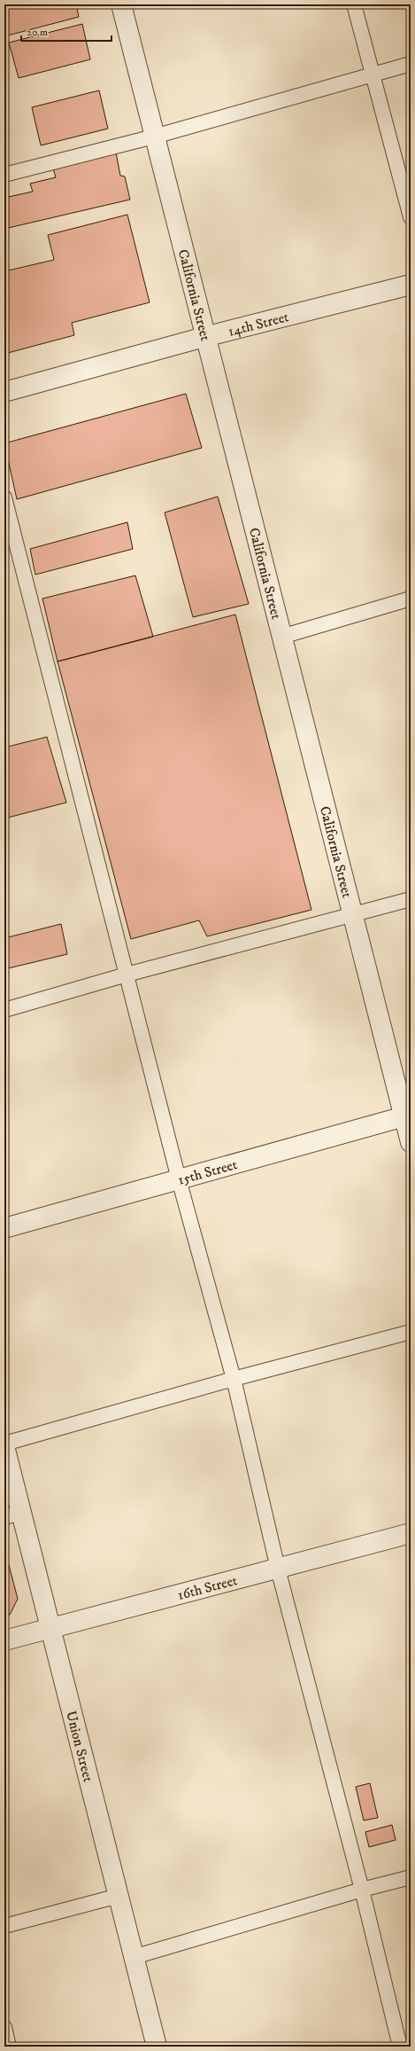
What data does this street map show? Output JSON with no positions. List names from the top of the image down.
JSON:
{
  "streets": {
    "street": [
      "California Street",
      "14th Street",
      "15th Street",
      "16th Street",
      "Union Street"
    ]
  },
  "crossings": [
    ["California Street", "14th Street"],
    ["California Street", "15th Street"],
    ["16th Street", "Union Street"]
  ],
  "scale_bar": "20 m"
}
